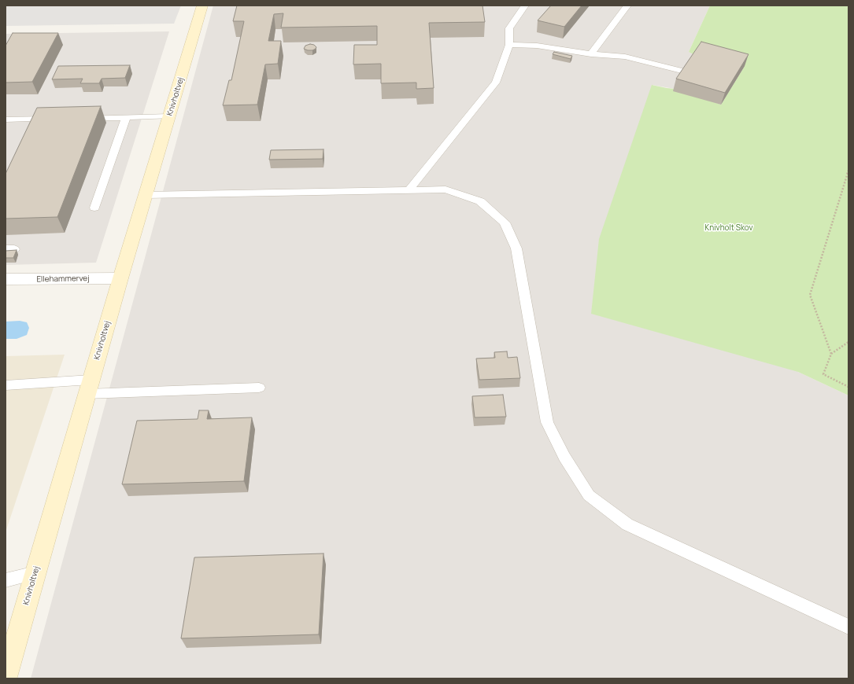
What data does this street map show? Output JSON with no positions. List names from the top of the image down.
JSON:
{
  "streets": {
    "street": ["Knivholtvej", "Ellehammervej"]
  },
  "crossings": [
    ["Knivholtvej", "Ellehammervej"]
  ],
  "parks": ["Knivholt Skov"]
}
